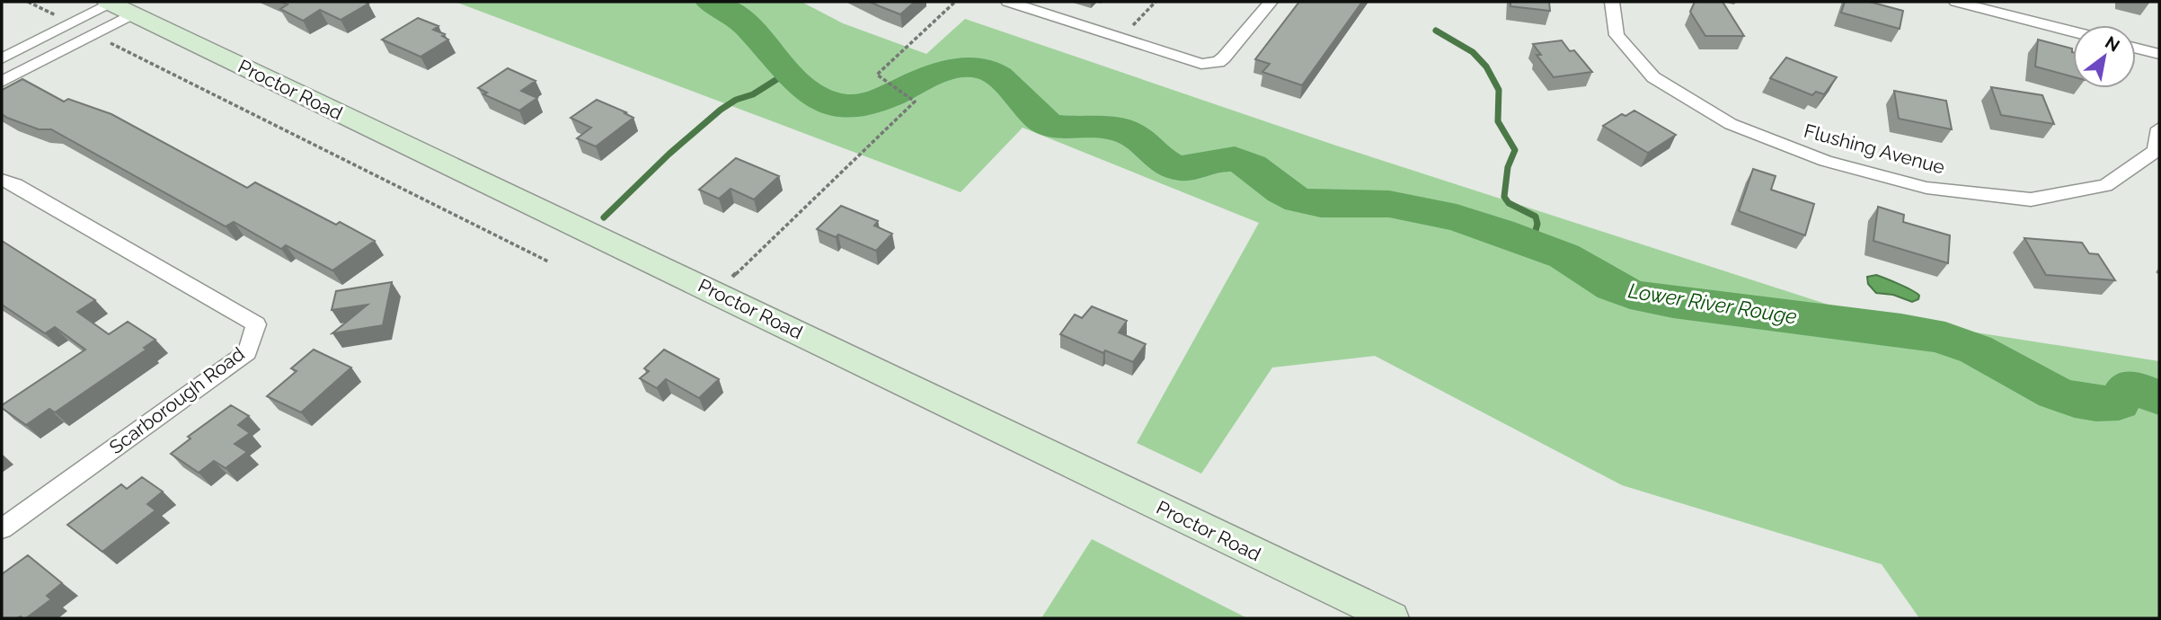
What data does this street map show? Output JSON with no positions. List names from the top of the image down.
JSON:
{
  "streets": {
    "street": ["Proctor Road", "Flushing Avenue", "Scarborough Road"]
  },
  "water": ["Lower River Rouge"],
  "north": "top right"
}
